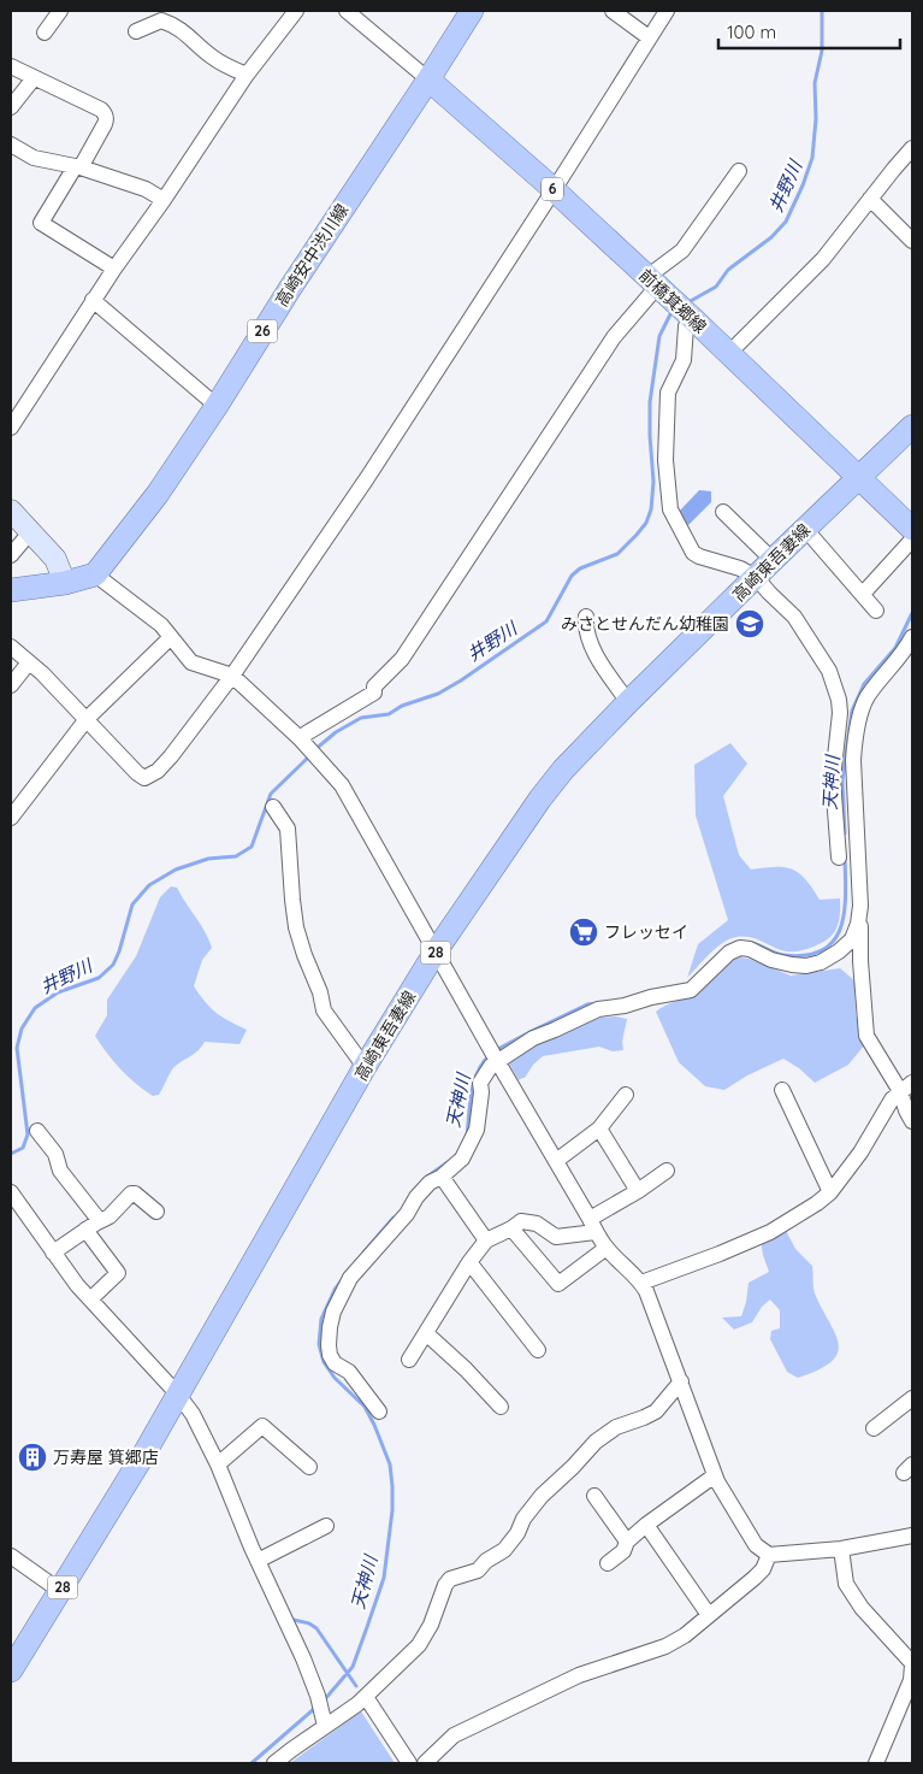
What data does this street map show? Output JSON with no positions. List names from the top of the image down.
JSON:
{
  "streets": {
    "main road": [
      "6",
      "高崎安中渋川線",
      "前橋箕郷線",
      "26",
      "高崎東吾妻線",
      "28"
    ]
  },
  "crossings": [
    ["高崎安中渋川線", "前橋箕郷線"],
    ["前橋箕郷線", "高崎東吾妻線"]
  ],
  "water": ["井野川", "天神川"],
  "places": {
    "school or university": ["みさとせんだん幼稚園"],
    "supermarket": ["フレッセイ"],
    "building": ["万寿屋 箕郷店"]
  },
  "scale_bar": "100 m"
}
